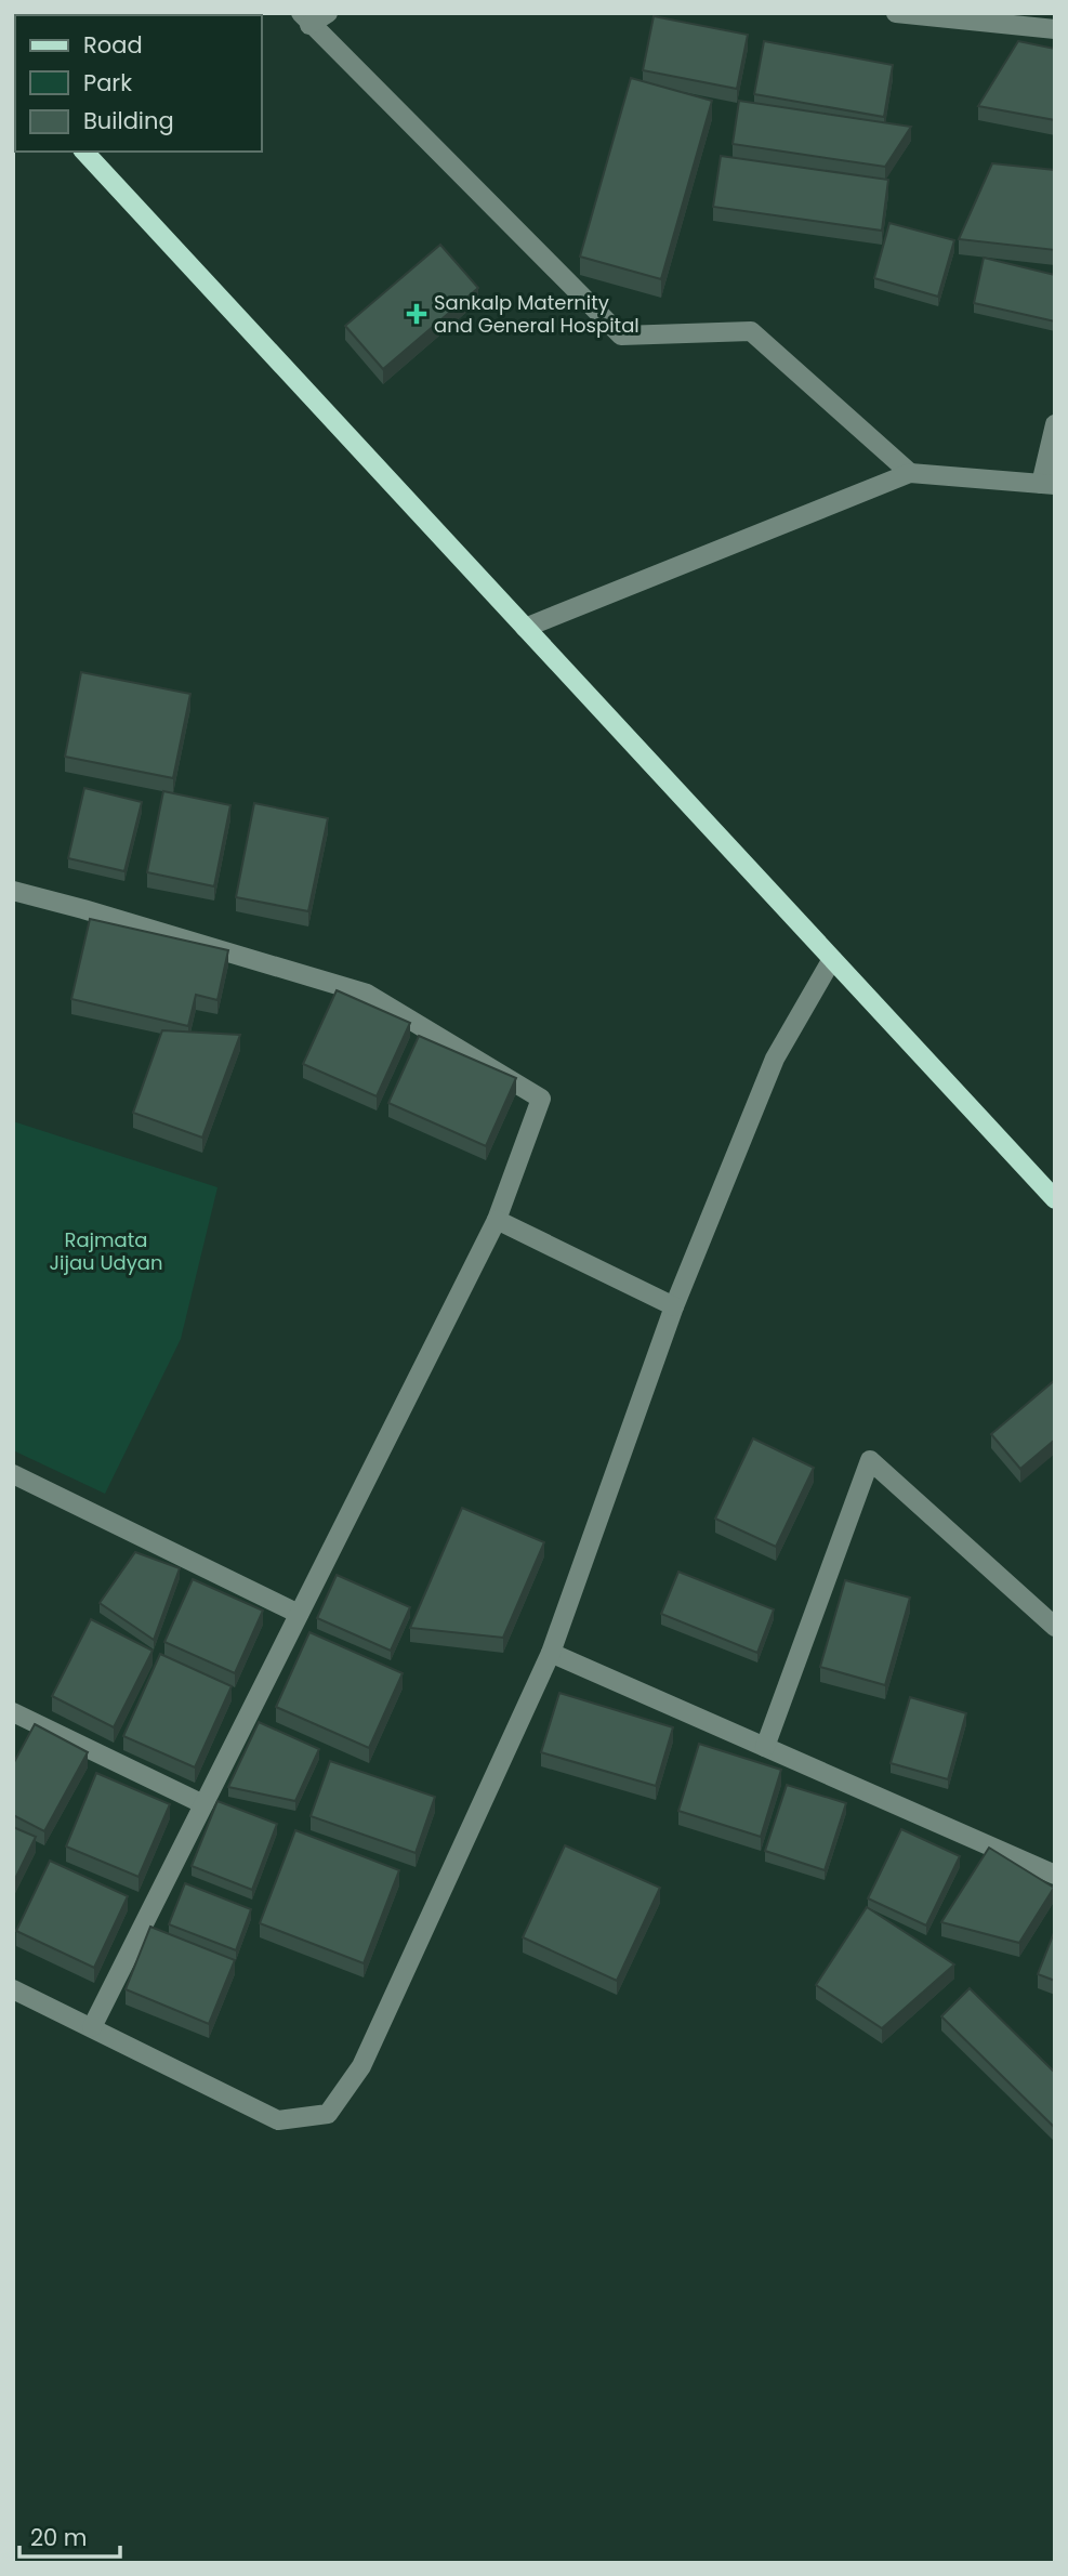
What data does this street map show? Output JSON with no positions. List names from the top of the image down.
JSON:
{
  "parks": ["Rajmata Jijau Udyan"],
  "places": {
    "health": ["Sankalp Maternity and General Hospital"]
  },
  "legend": ["Road", "Park", "Building"],
  "scale_bar": "20 m"
}
